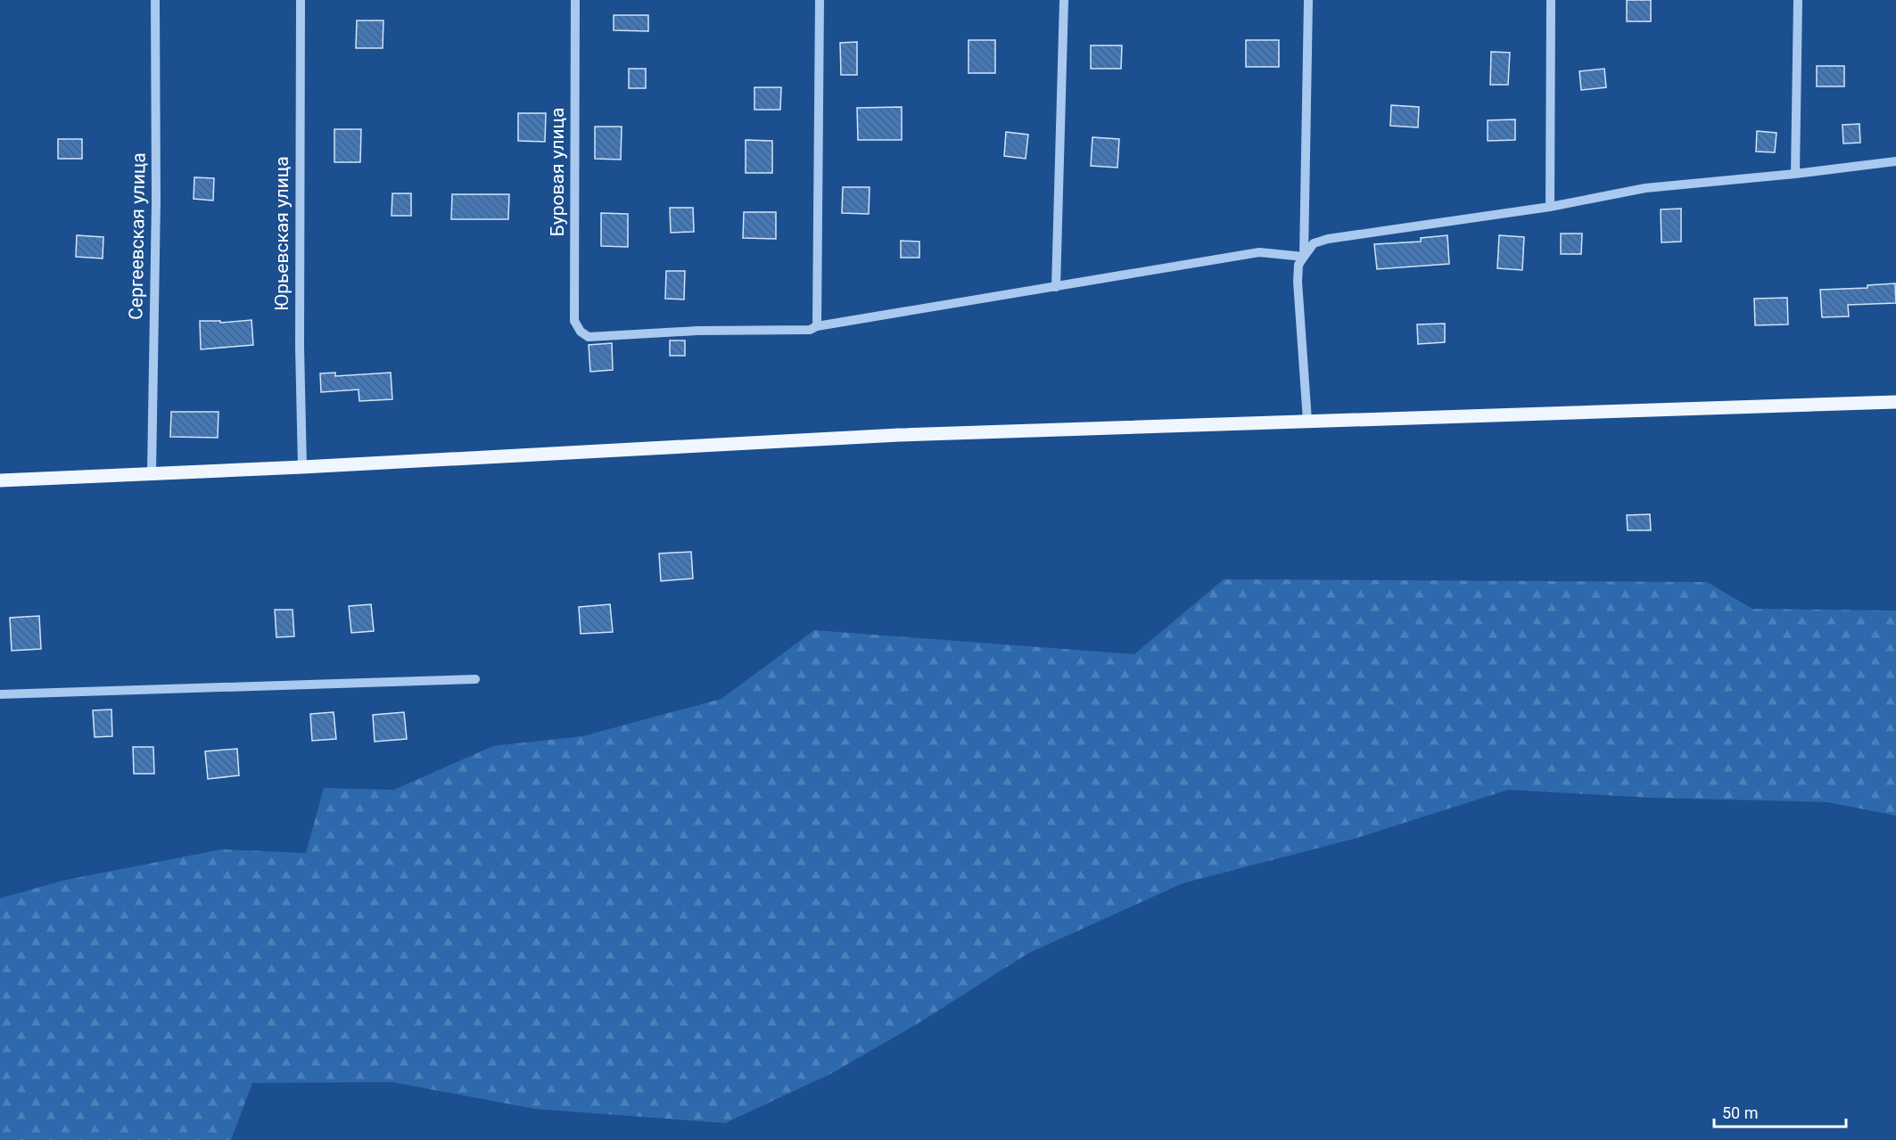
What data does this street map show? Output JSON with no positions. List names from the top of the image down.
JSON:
{
  "streets": {
    "street": ["Буровая улица", "Юрьевская улица", "Сергеевская улица"]
  },
  "scale_bar": "50 m"
}
